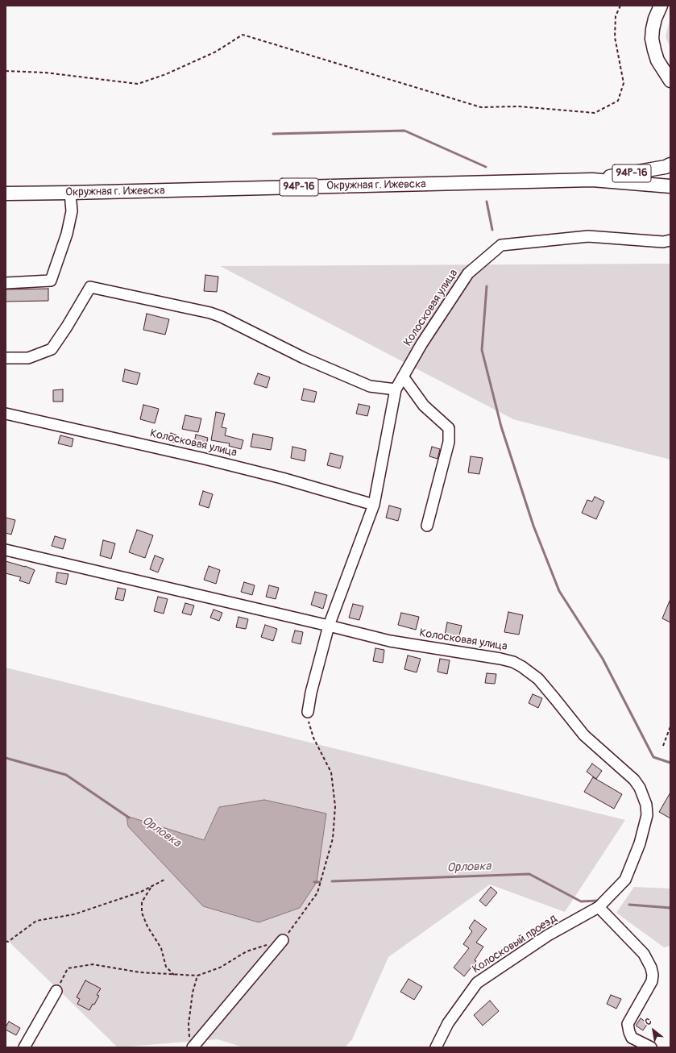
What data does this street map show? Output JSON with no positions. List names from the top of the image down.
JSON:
{
  "streets": {
    "main road": ["94Р-16", "Окружная г. Ижевска"],
    "street": ["Колосковая улица", "Колосковый проезд"]
  },
  "crossings": [
    ["Колосковая улица", "Колосковый проезд"]
  ],
  "water": ["Орловка"],
  "north": "top left"
}
